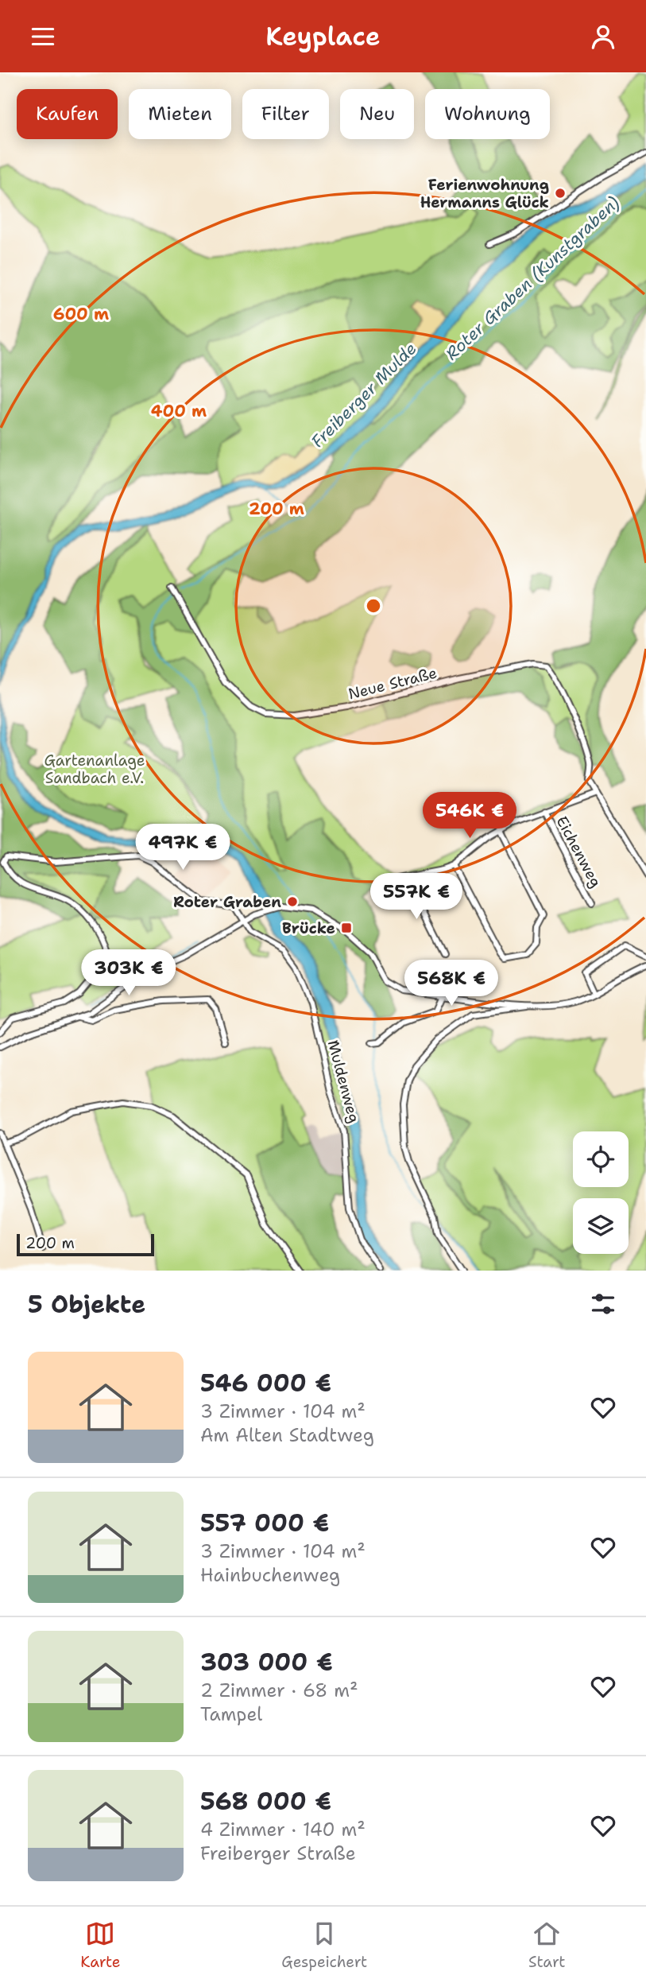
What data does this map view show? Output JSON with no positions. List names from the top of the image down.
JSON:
{
  "streets": {
    "street": ["Neue Straße", "Eichenweg", "Muldenweg"]
  },
  "water": ["Roter Graben (Kunstgraben)", "Freiberger Mulde"],
  "parks": ["Gartenanlage Sandbach e.V."],
  "places": {
    "other": ["Ferienwohnung Hermanns Glück", "Roter Graben"],
    "transit": ["Brücke"]
  },
  "scale_bar": "200 m",
  "page": {
    "header": "Keyplace",
    "chip": [
      "Kaufen",
      "Mieten",
      "Filter",
      "Neu",
      "Wohnung"
    ],
    "price": [
      "546K €",
      "497K €",
      "557K €",
      "303K €",
      "568K €"
    ],
    "scale": "200 m",
    "heading": "5 Objekte",
    "list": [
      {
        "name": "546 000 €",
        "note": "3 Zimmer · 104 m² · Am Alten Stadtweg"
      },
      {
        "name": "557 000 €",
        "note": "3 Zimmer · 104 m² · Hainbuchenweg"
      },
      {
        "name": "303 000 €",
        "note": "2 Zimmer · 68 m² · Tampel"
      },
      {
        "name": "568 000 €",
        "note": "4 Zimmer · 140 m² · Freiberger Straße"
      }
    ],
    "tabs": ["Karte", "Gespeichert", "Start"]
  },
  "rings": ["600 m", "400 m", "200 m"]
}
